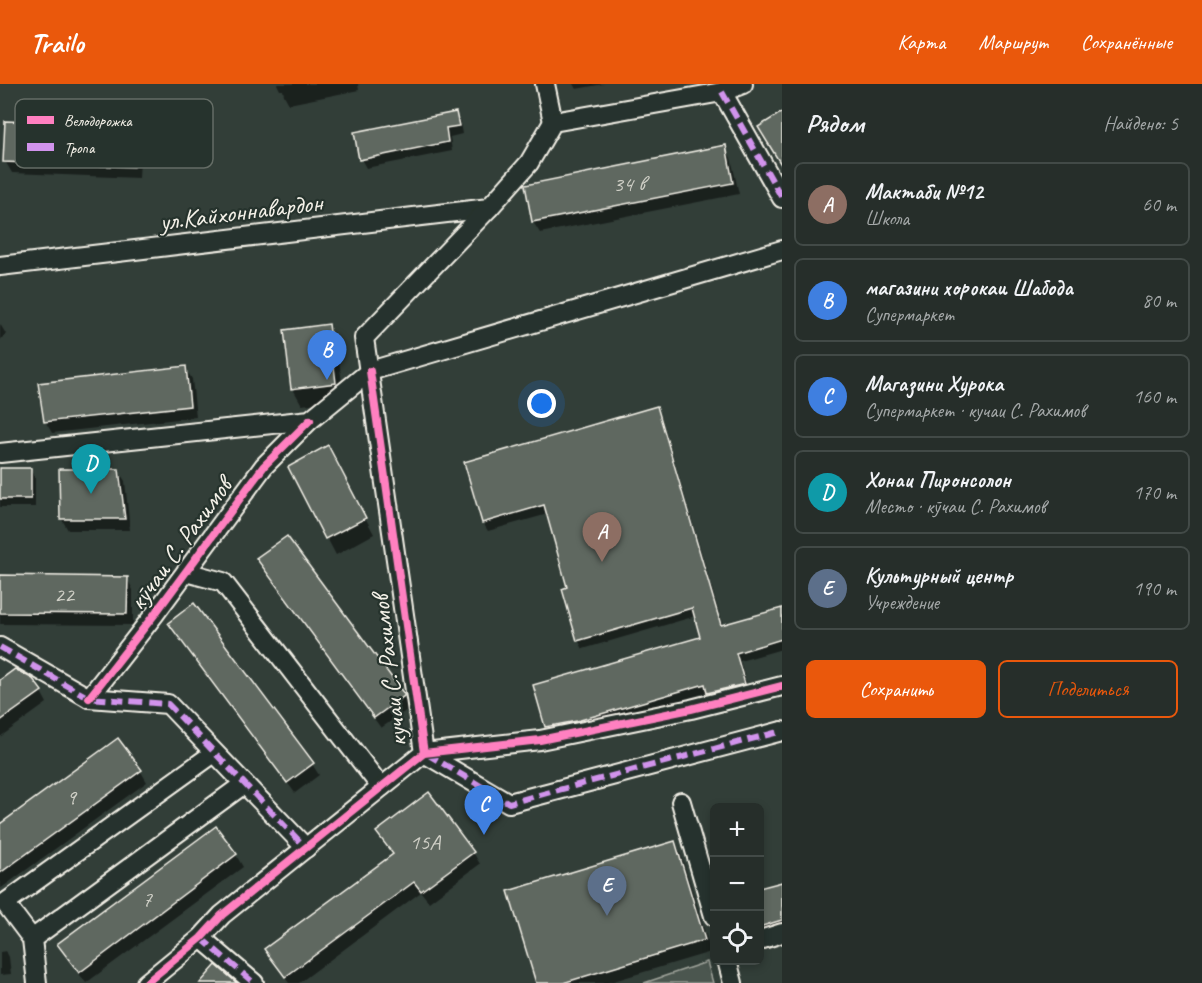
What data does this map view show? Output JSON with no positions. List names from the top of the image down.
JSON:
{
  "streets": {
    "street": ["ул.Кайхоннавардон", "кӯчаи С. Рахимов", "кучаи С. Рахимов"]
  },
  "crossings": [
    ["ул.Кайхоннавардон", "кучаи С. Рахимов"],
    ["кӯчаи С. Рахимов", "кучаи С. Рахимов"]
  ],
  "house_numbers": [
    "34 в",
    "22",
    "9",
    "15A",
    "7"
  ],
  "legend": ["Велодорожка", "Тропа"],
  "page": {
    "header": "Trailo",
    "nav": ["Карта", "Маршрут", "Сохранённые"],
    "heading": ["Рядом", "Найдено: 5"],
    "list": [
      {
        "mark": "A",
        "name": "Мактаби №12",
        "note": "Школа",
        "value": "60 m"
      },
      {
        "mark": "B",
        "name": "магазини хорокаи Шабода",
        "note": "Супермаркет",
        "value": "80 m"
      },
      {
        "mark": "C",
        "name": "Магазини Хурока",
        "note": "Супермаркет · кучаи С. Рахимов",
        "value": "160 m"
      },
      {
        "mark": "D",
        "name": "Хонаи Пиронсолон",
        "note": "Место · кӯчаи С. Рахимов",
        "value": "170 m"
      },
      {
        "mark": "E",
        "name": "Культурный центр",
        "note": "Учреждение",
        "value": "190 m"
      }
    ],
    "pins": [
      "B",
      "D",
      "A",
      "C",
      "E"
    ],
    "buttons": ["Сохранить", "Поделиться"],
    "map_buttons": ["+", "−"]
  }
}
